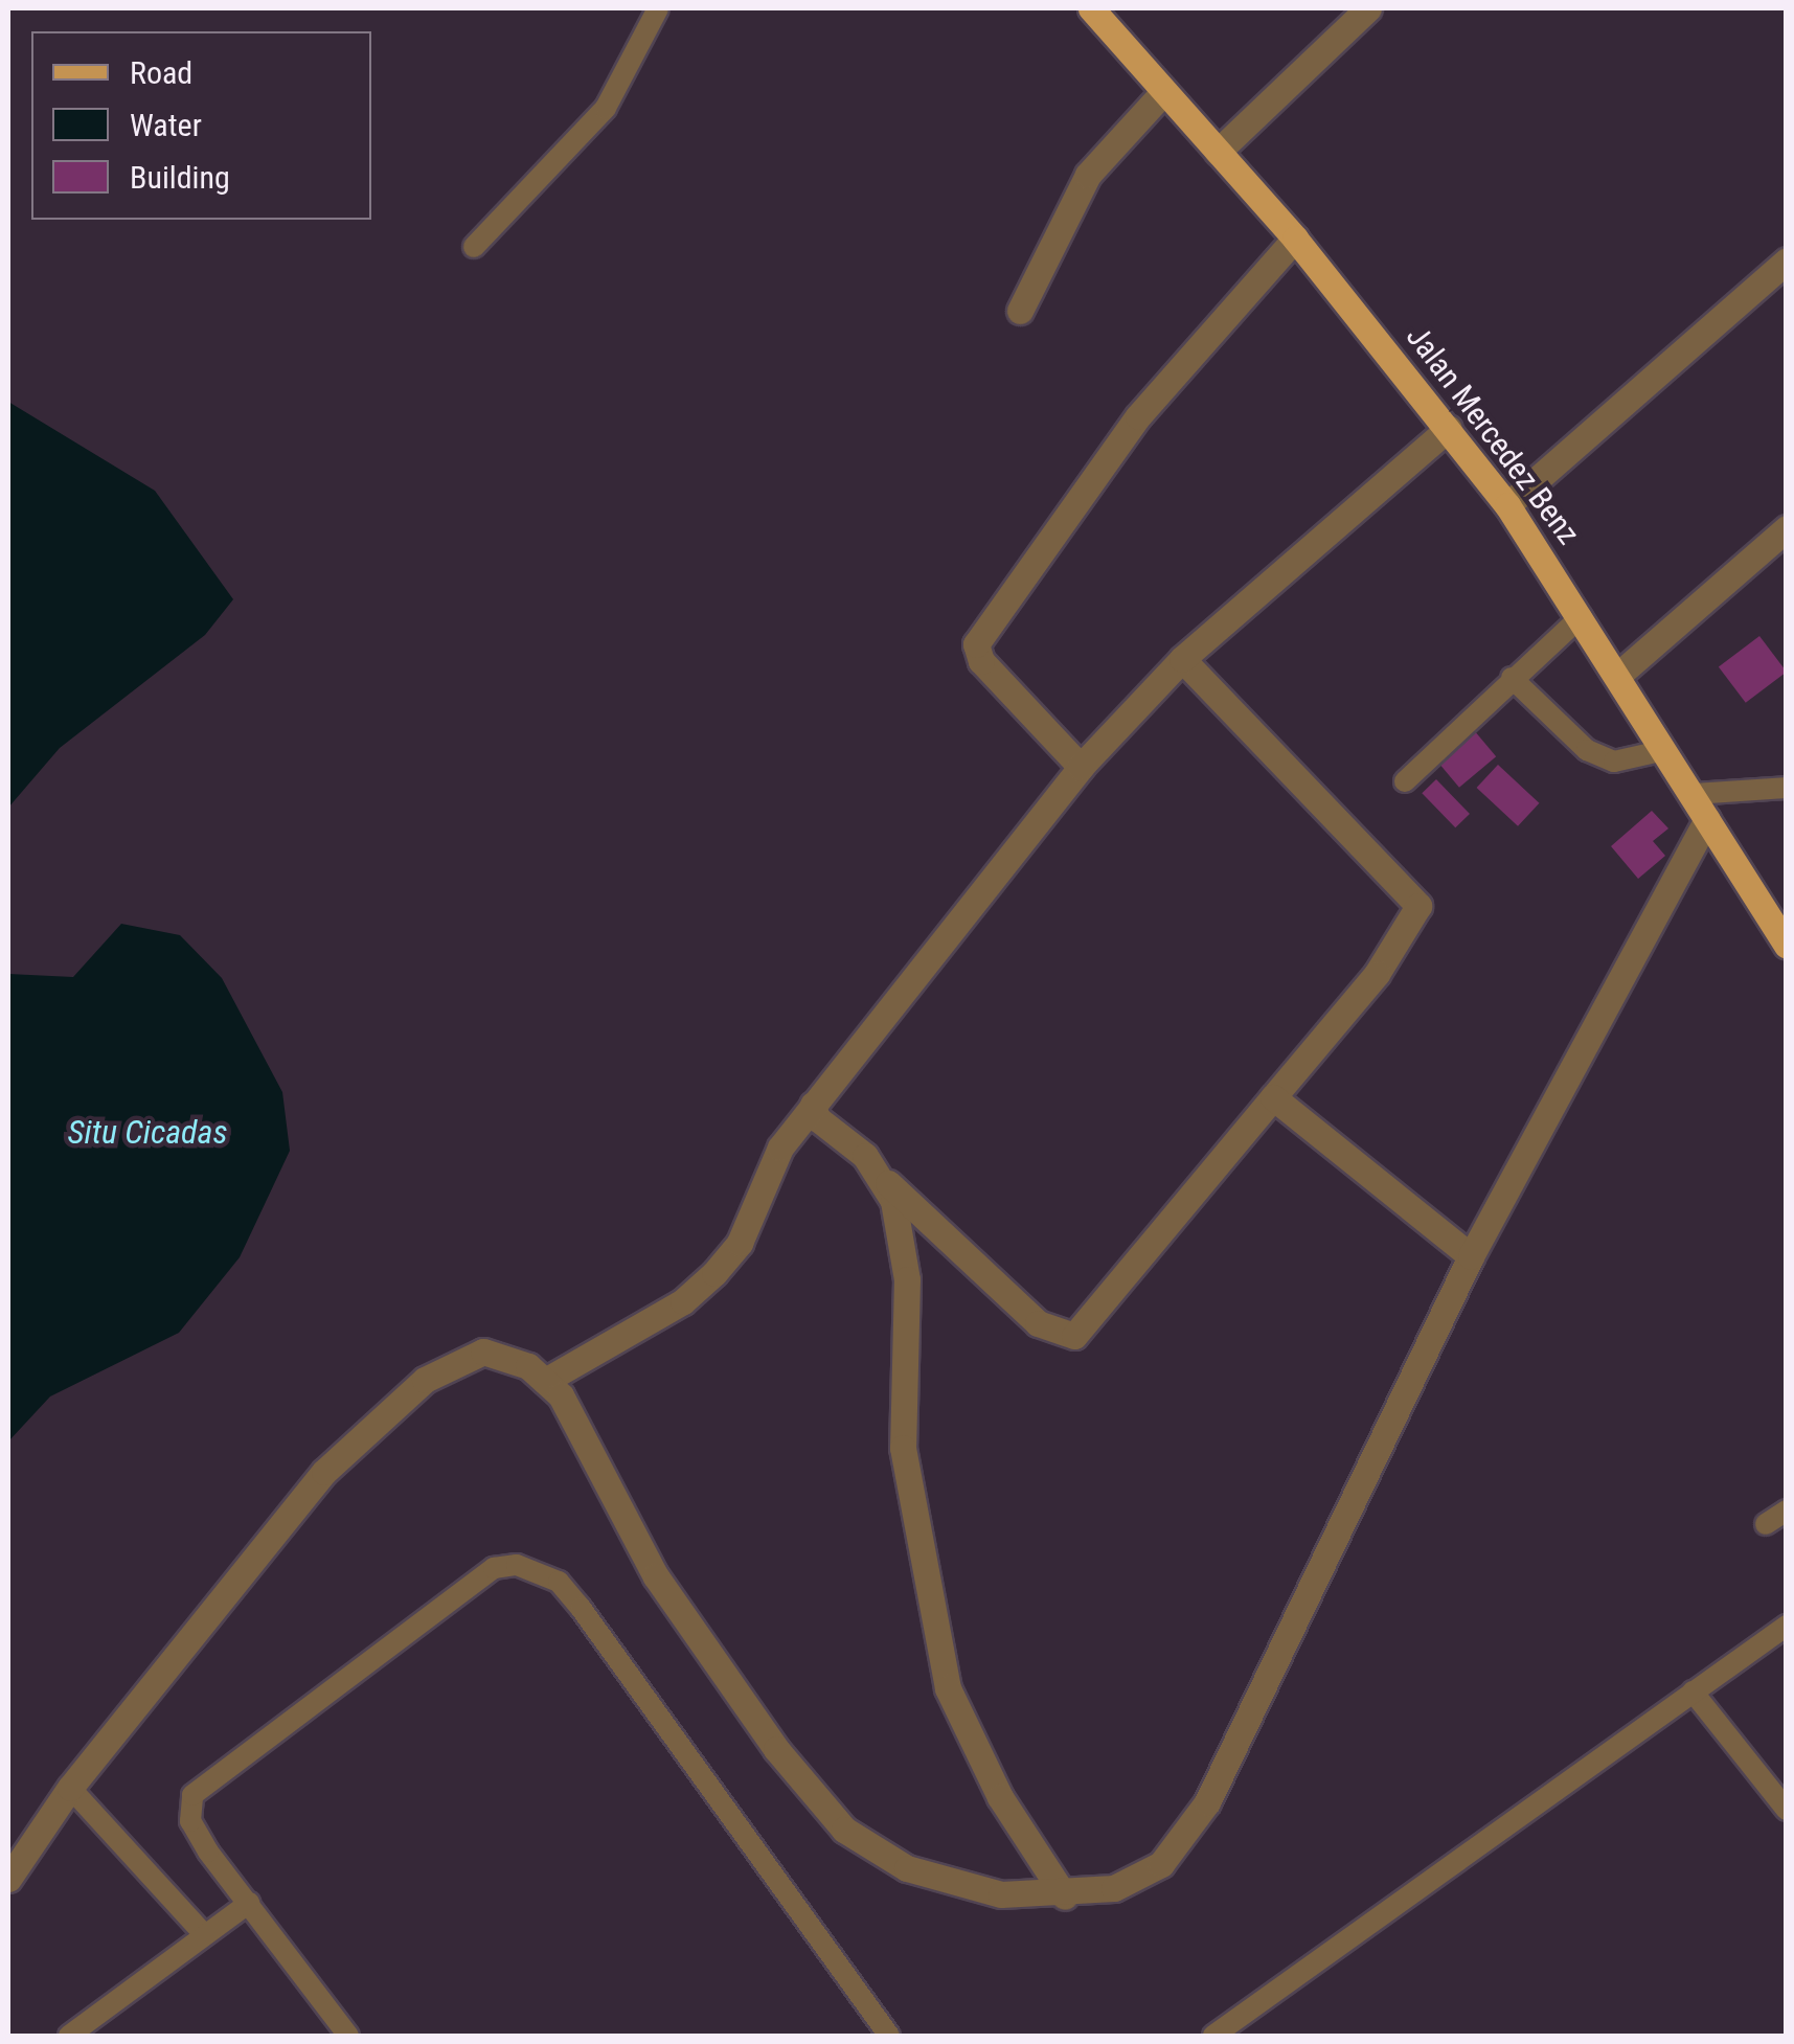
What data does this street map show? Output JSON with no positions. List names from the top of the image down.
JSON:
{
  "streets": {
    "main road": ["Jalan Mercedez Benz"]
  },
  "water": ["Situ Cicadas"],
  "legend": ["Road", "Water", "Building"]
}
